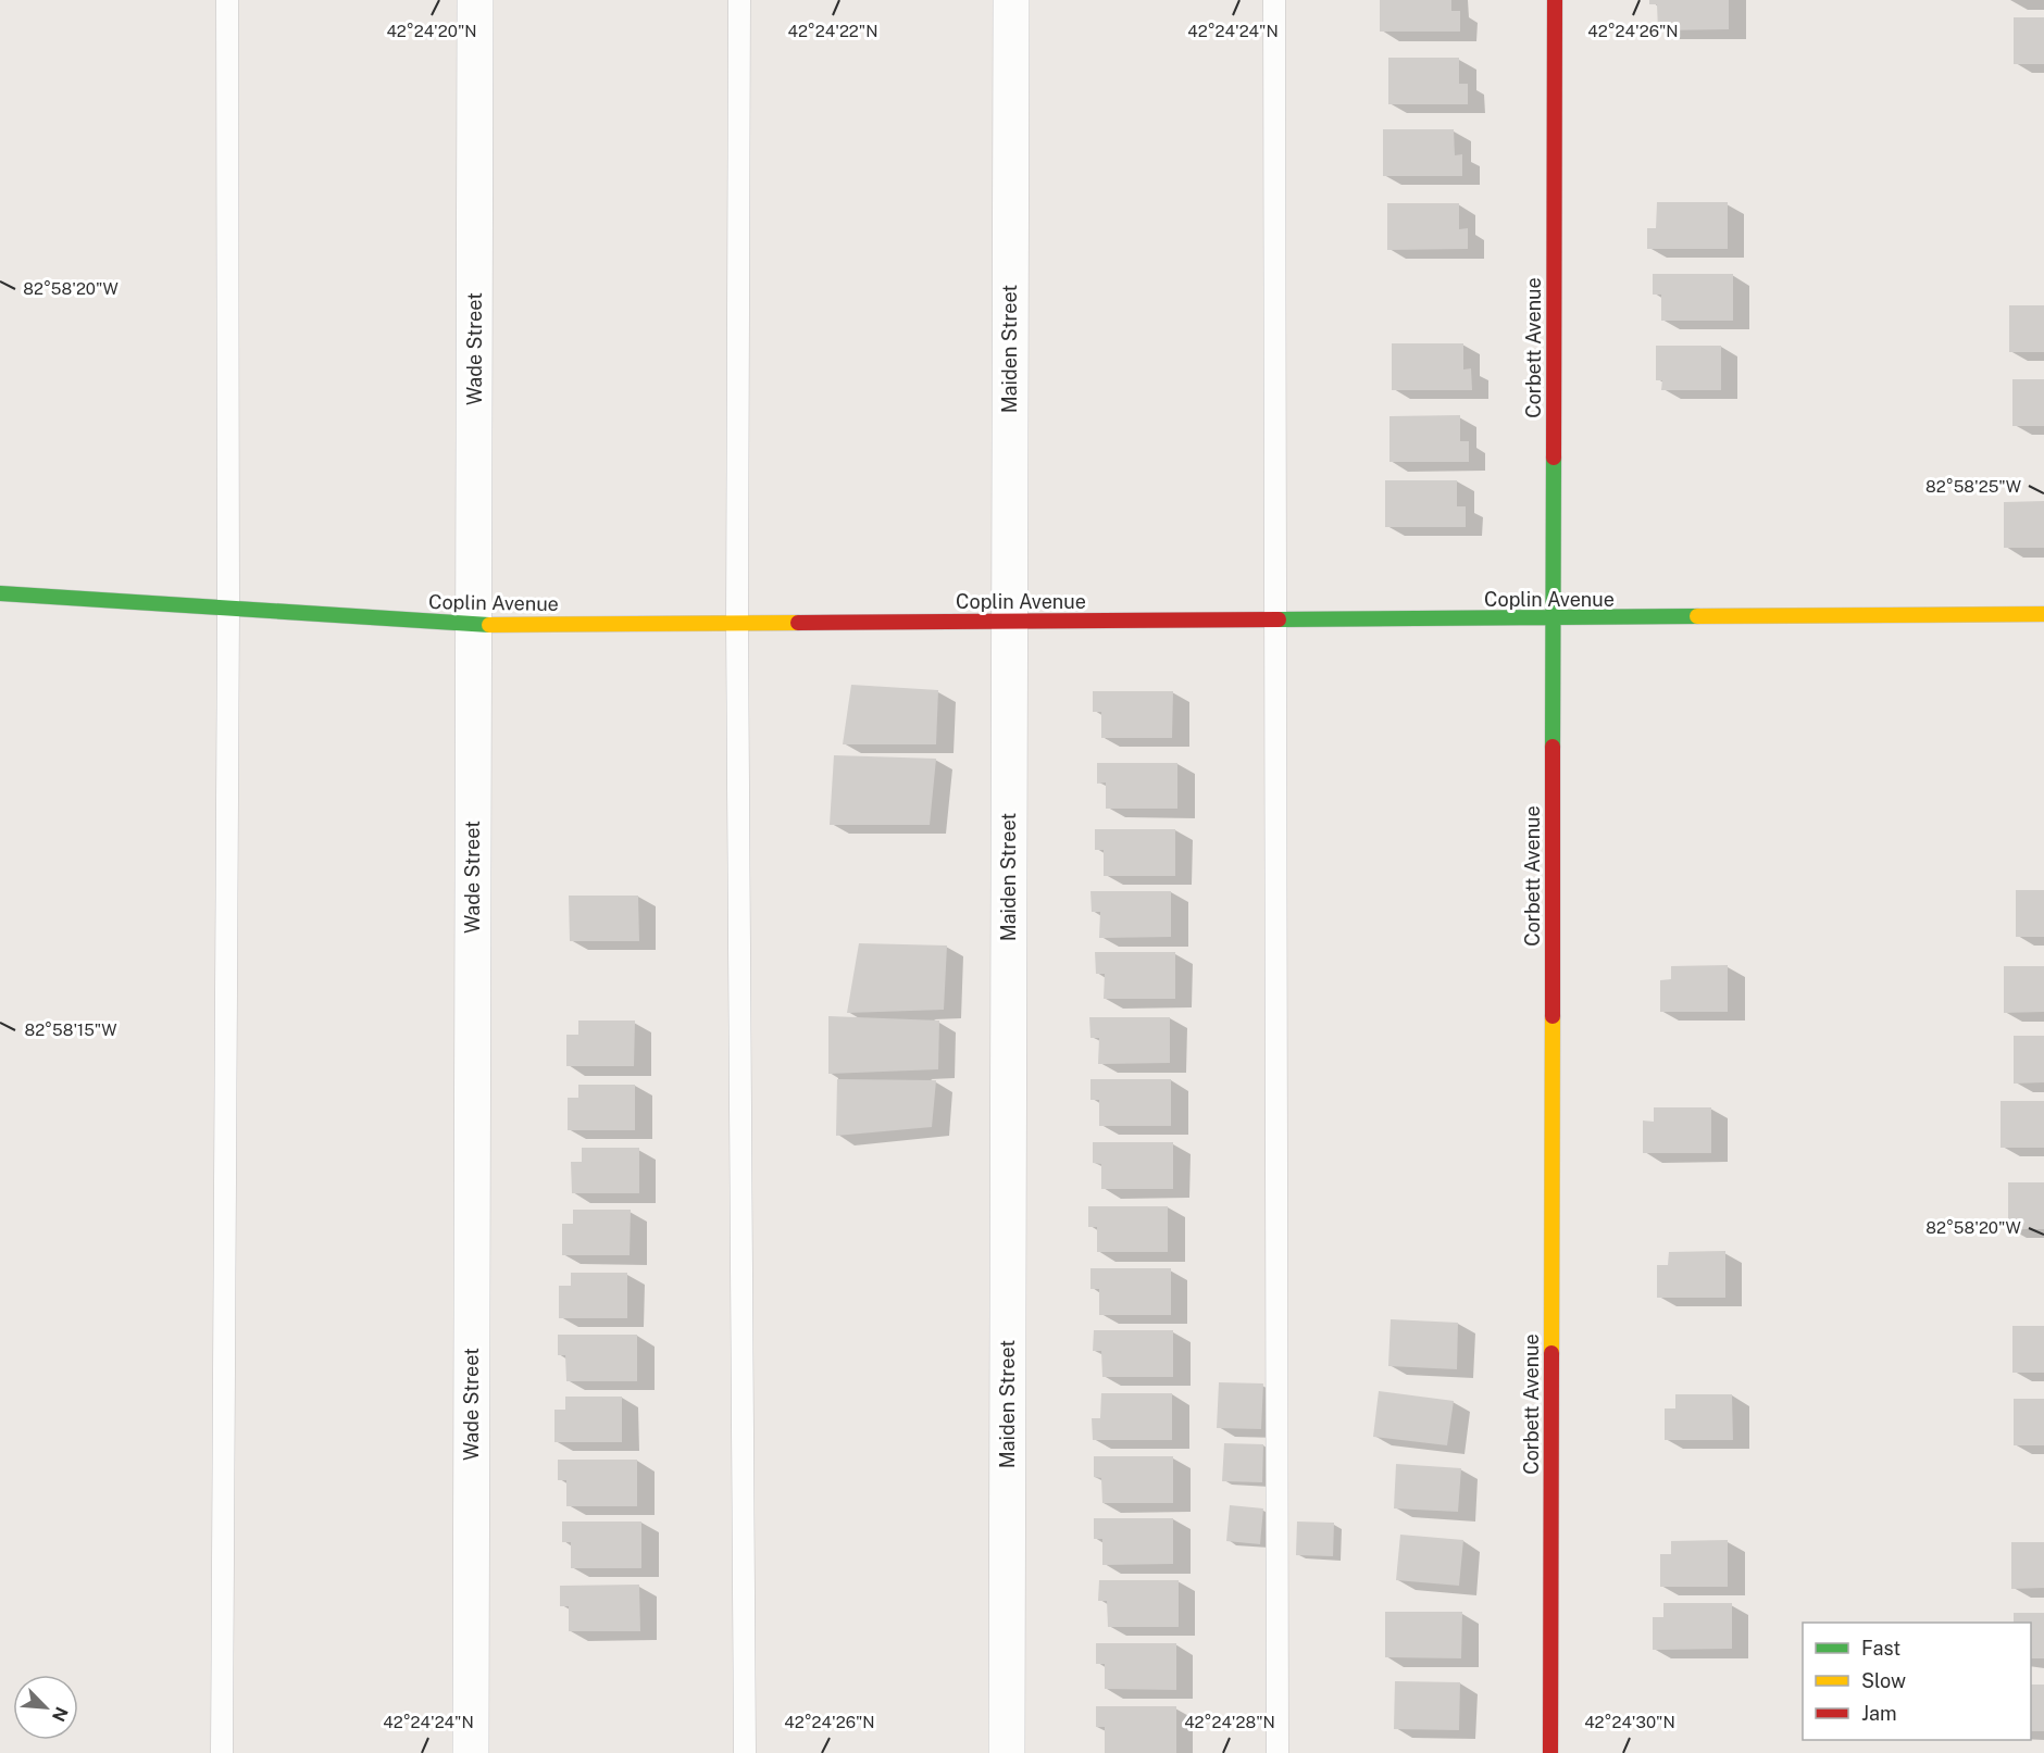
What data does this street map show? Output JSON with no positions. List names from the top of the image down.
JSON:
{
  "streets": {
    "street": [
      "Corbett Avenue",
      "Wade Street",
      "Maiden Street",
      "Coplin Avenue"
    ]
  },
  "crossings": [
    ["Corbett Avenue", "Coplin Avenue"],
    ["Wade Street", "Coplin Avenue"],
    ["Maiden Street", "Coplin Avenue"]
  ],
  "legend": ["Fast", "Slow", "Jam"],
  "north": "bottom right",
  "coordinates": [
    "42°24'20\"N",
    "42°24'22\"N",
    "42°24'24\"N",
    "42°24'26\"N",
    "82°58'20\"W",
    "82°58'25\"W",
    "82°58'15\"W",
    "42°24'28\"N",
    "42°24'30\"N"
  ]
}
